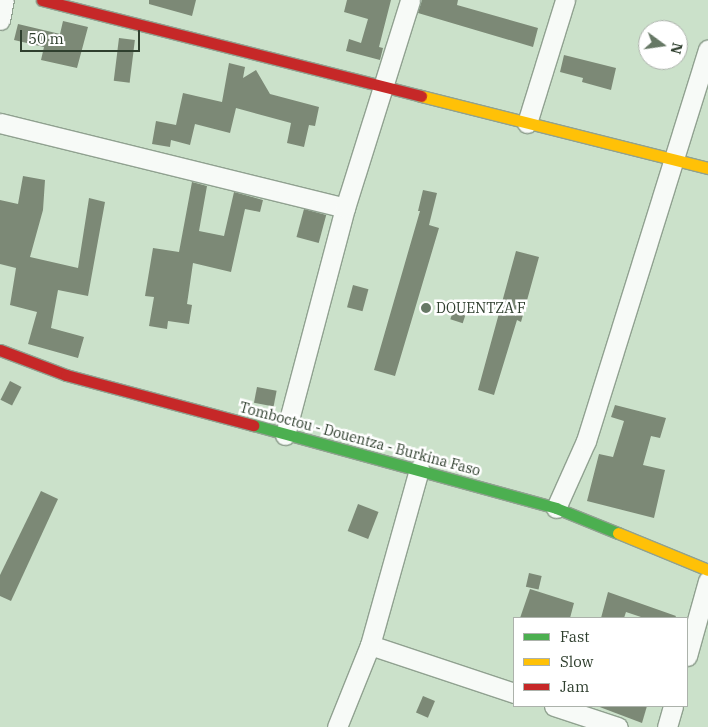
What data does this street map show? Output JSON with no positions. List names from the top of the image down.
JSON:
{
  "streets": {
    "main road": ["Tomboctou - Douentza - Burkina Faso"]
  },
  "places": ["DOUENTZA F"],
  "legend": ["Fast", "Slow", "Jam"],
  "scale_bar": "50 m",
  "north": "right"
}
